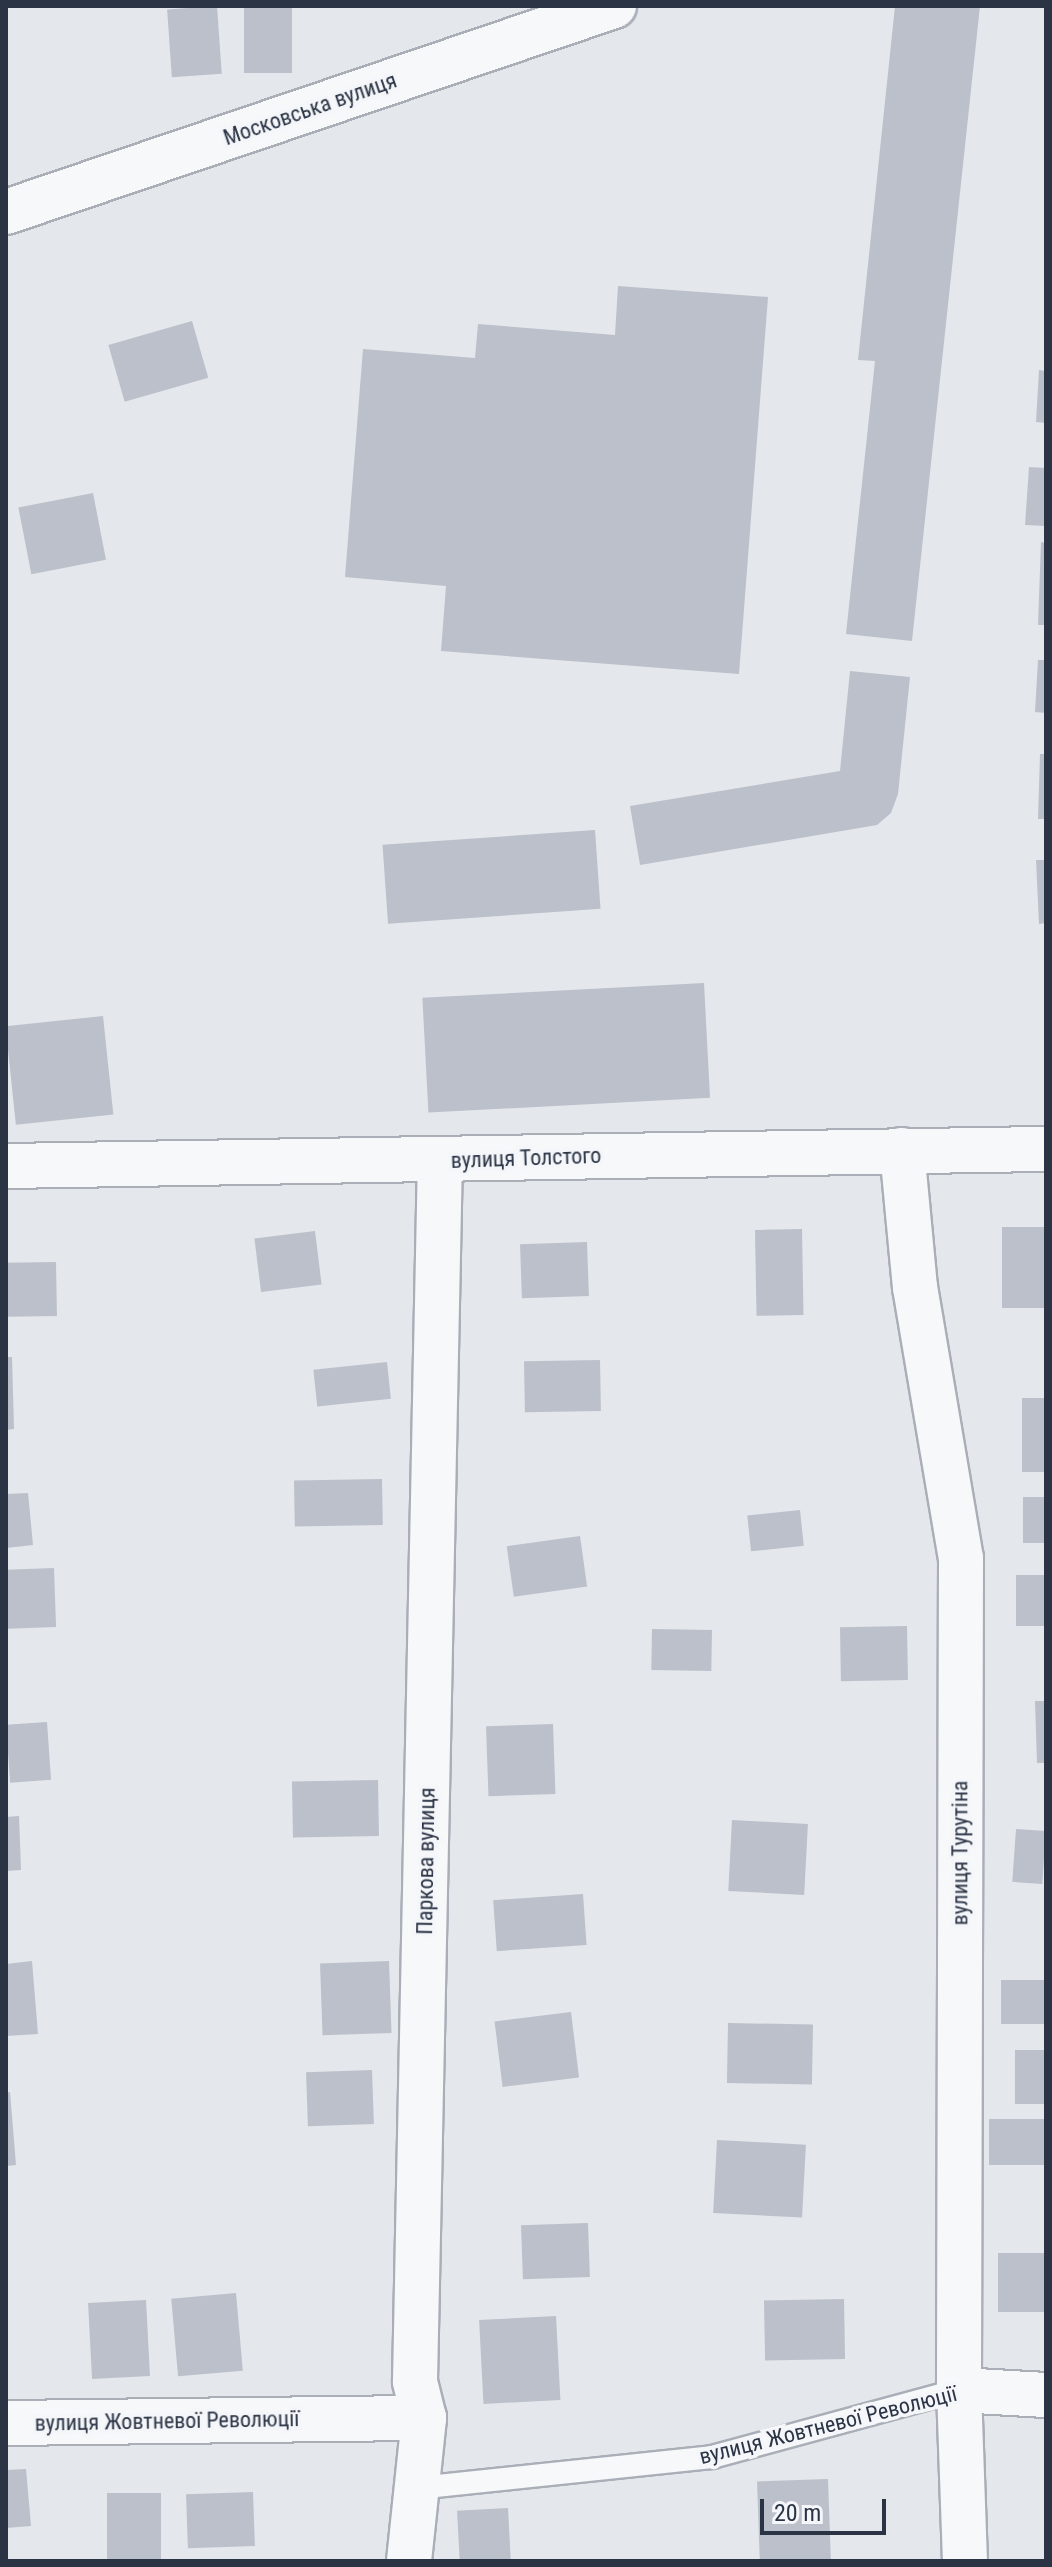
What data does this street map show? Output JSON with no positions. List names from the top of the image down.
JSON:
{
  "streets": {
    "street": [
      "Московська вулиця",
      "вулиця Толстого",
      "вулиця Турутіна",
      "Паркова вулиця",
      "вулиця Жовтневої Революції"
    ]
  },
  "crossings": [
    ["вулиця Толстого", "вулиця Турутіна"],
    ["вулиця Толстого", "Паркова вулиця"],
    ["вулиця Турутіна", "вулиця Жовтневої Революції"],
    ["Паркова вулиця", "вулиця Жовтневої Революції"]
  ],
  "scale_bar": "20 m"
}
